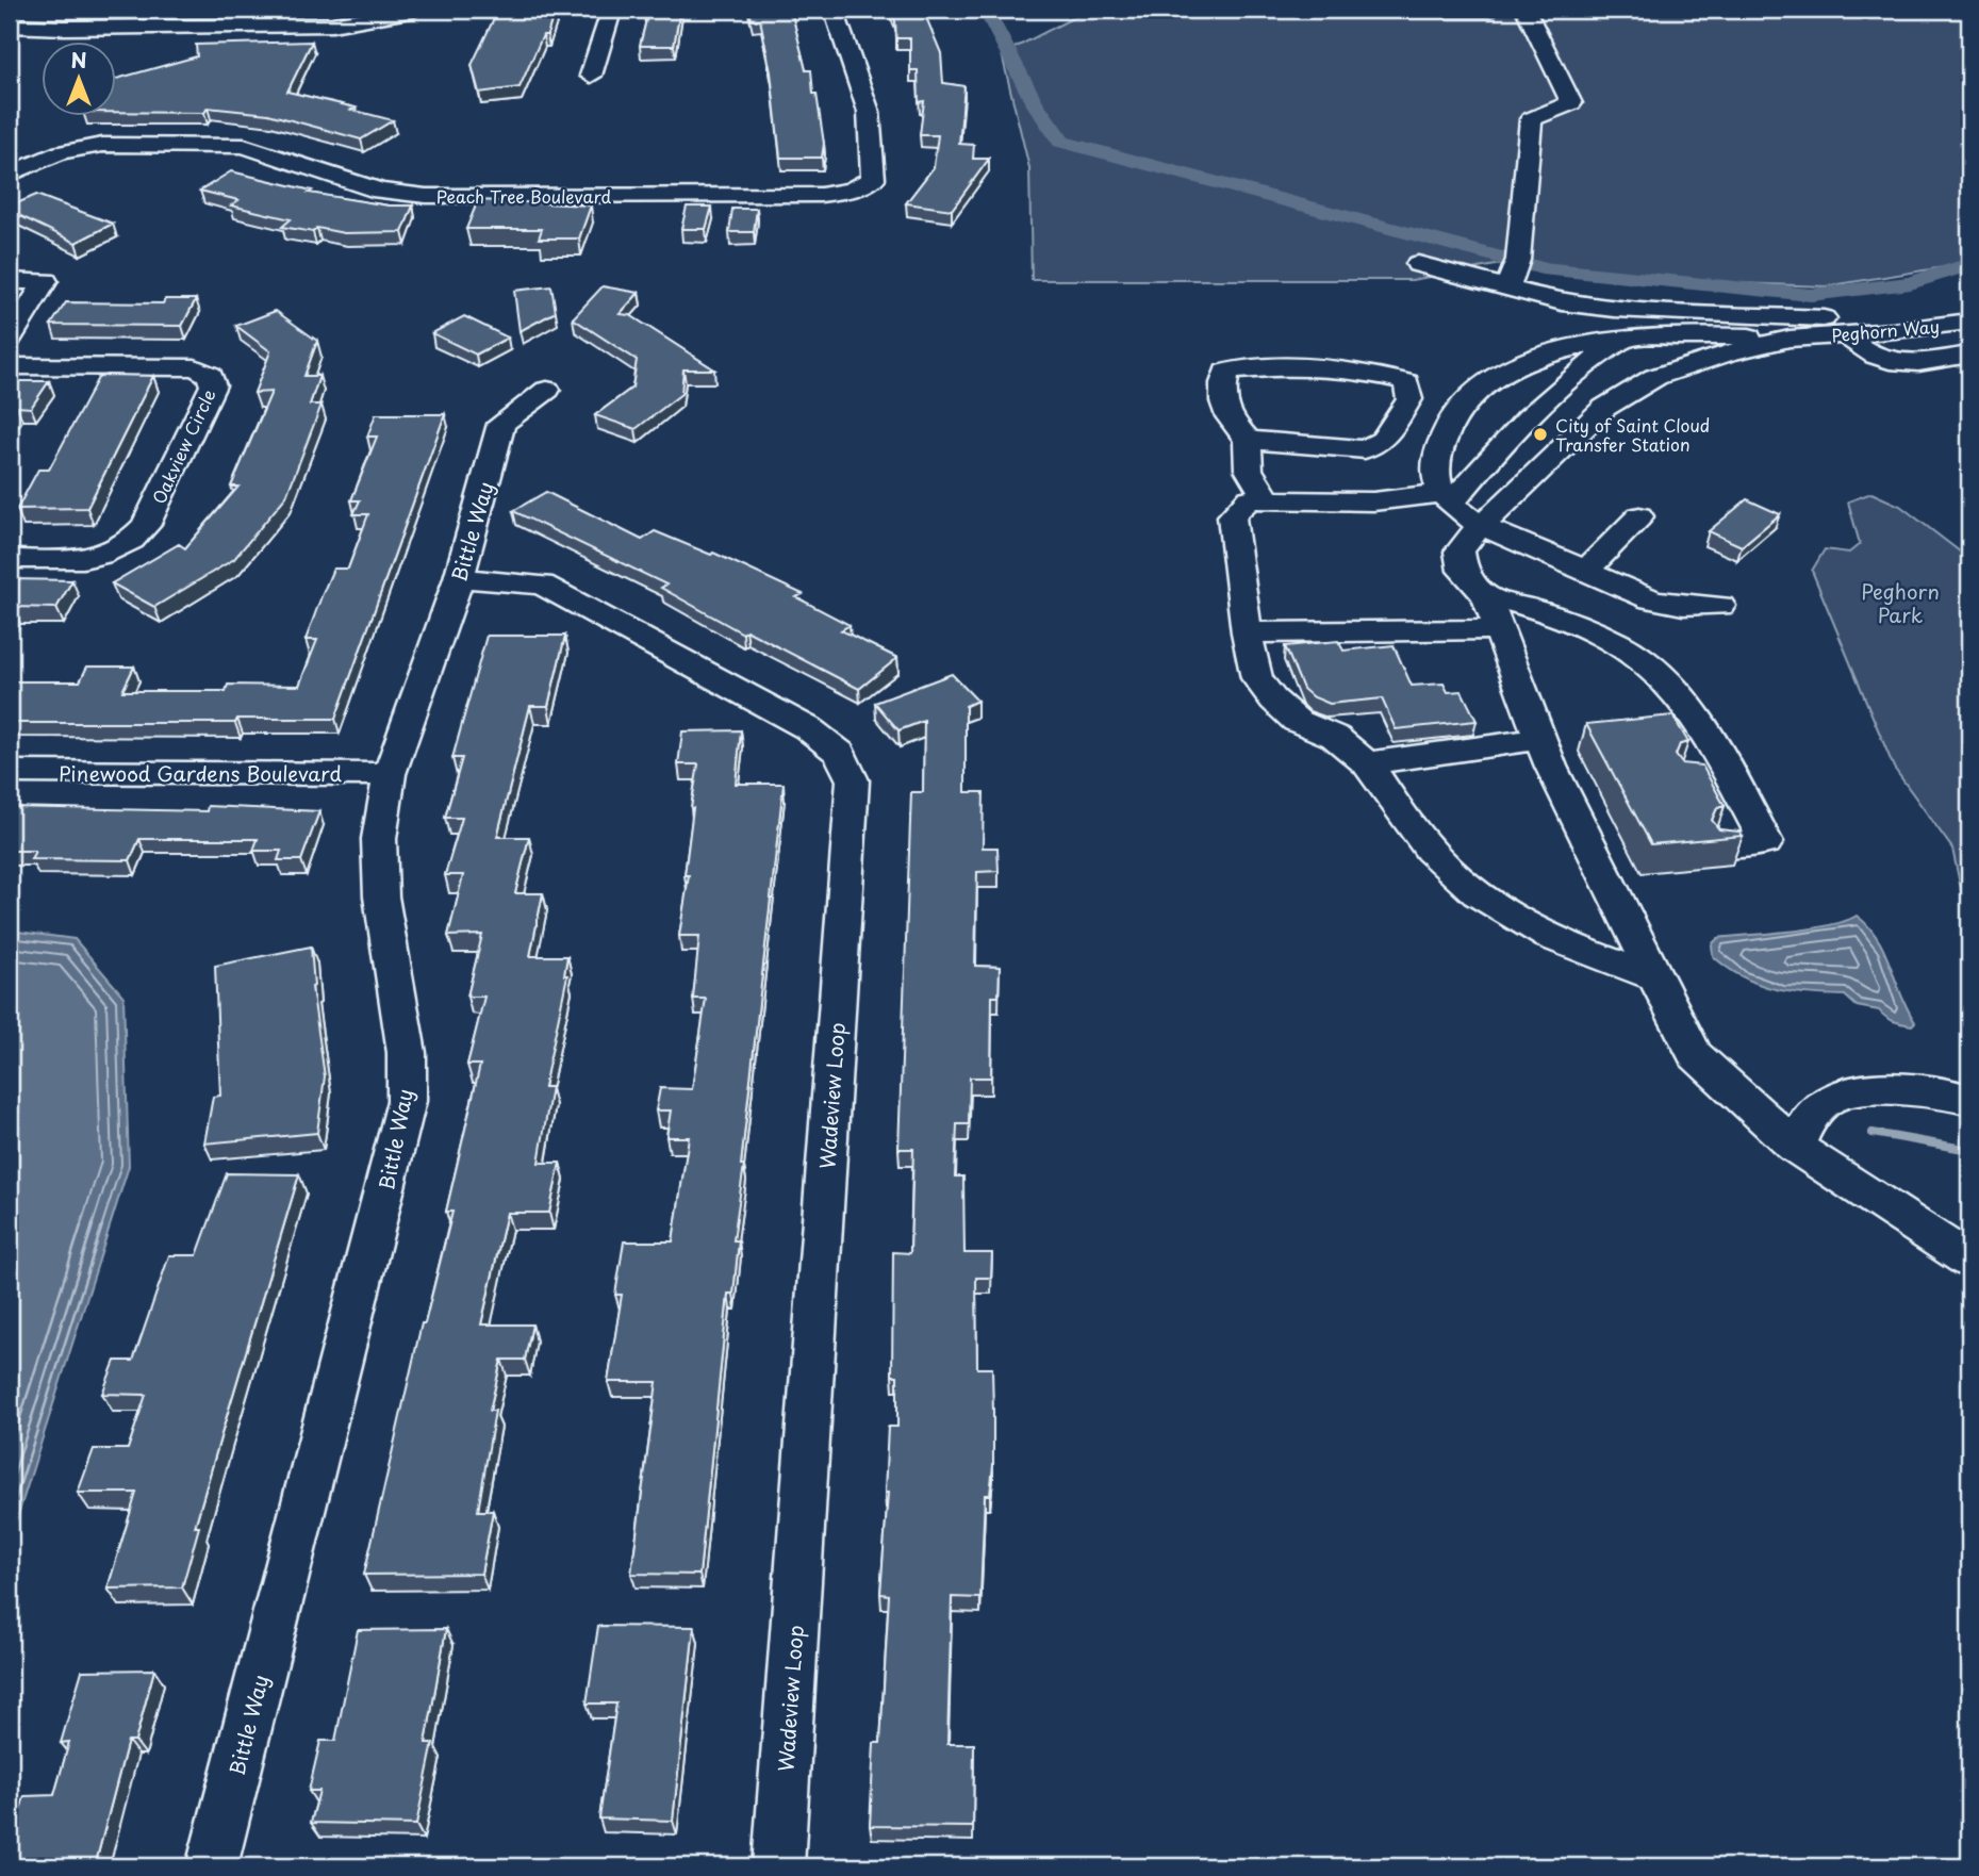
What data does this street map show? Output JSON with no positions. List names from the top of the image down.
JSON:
{
  "streets": {
    "street": [
      "Peach Tree Boulevard",
      "Peghorn Way",
      "Oakview Circle",
      "Bittle Way",
      "Pinewood Gardens Boulevard",
      "Wadeview Loop"
    ]
  },
  "crossings": [
    ["Bittle Way", "Pinewood Gardens Boulevard"],
    ["Bittle Way", "Wadeview Loop"]
  ],
  "parks": ["Peghorn Park"],
  "places": ["City of Saint Cloud Transfer Station"],
  "north": "top"
}
